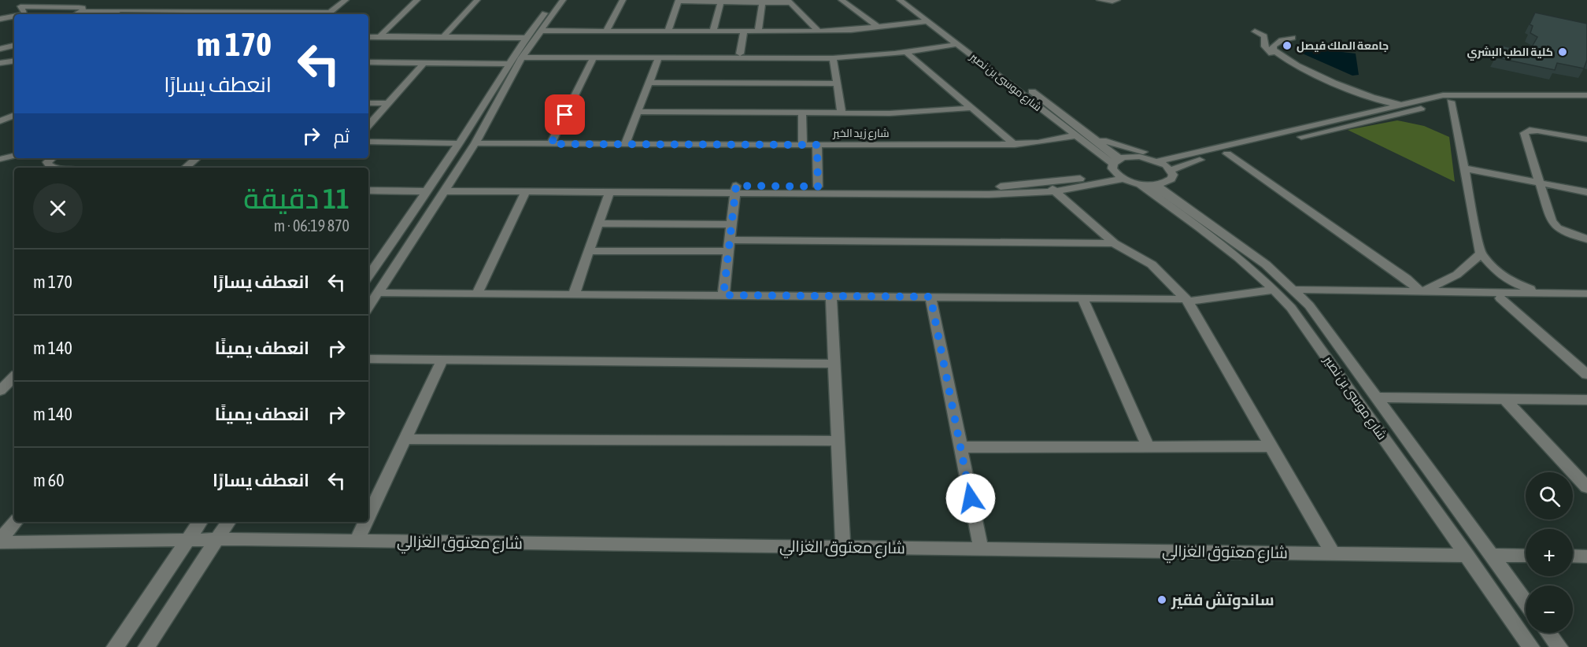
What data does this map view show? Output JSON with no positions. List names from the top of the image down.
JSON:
{
  "streets": {
    "street": ["شارع موسى بن نصير", "شارع زيد الخير", "شارع معتوق الغزالي"]
  },
  "crossings": [
    ["شارع موسى بن نصير", "شارع زيد الخير"],
    ["شارع موسى بن نصير", "شارع معتوق الغزالي"]
  ],
  "places": ["جامعة الملك فيصل", "كلية الطب البشري", "ساندوتش فقير"],
  "page": {
    "turn": ["170 m", "انعطف يسارًا"],
    "then": "ثم",
    "heading": ["11 دقيقة", "870 m · 06:19"],
    "list": [
      {
        "name": "انعطف يسارًا",
        "value": "170 m"
      },
      {
        "name": "انعطف يمينًا",
        "value": "140 m"
      },
      {
        "name": "انعطف يمينًا",
        "value": "140 m"
      },
      {
        "name": "انعطف يسارًا",
        "value": "60 m"
      }
    ],
    "map_buttons": ["+", "−"]
  }
}
